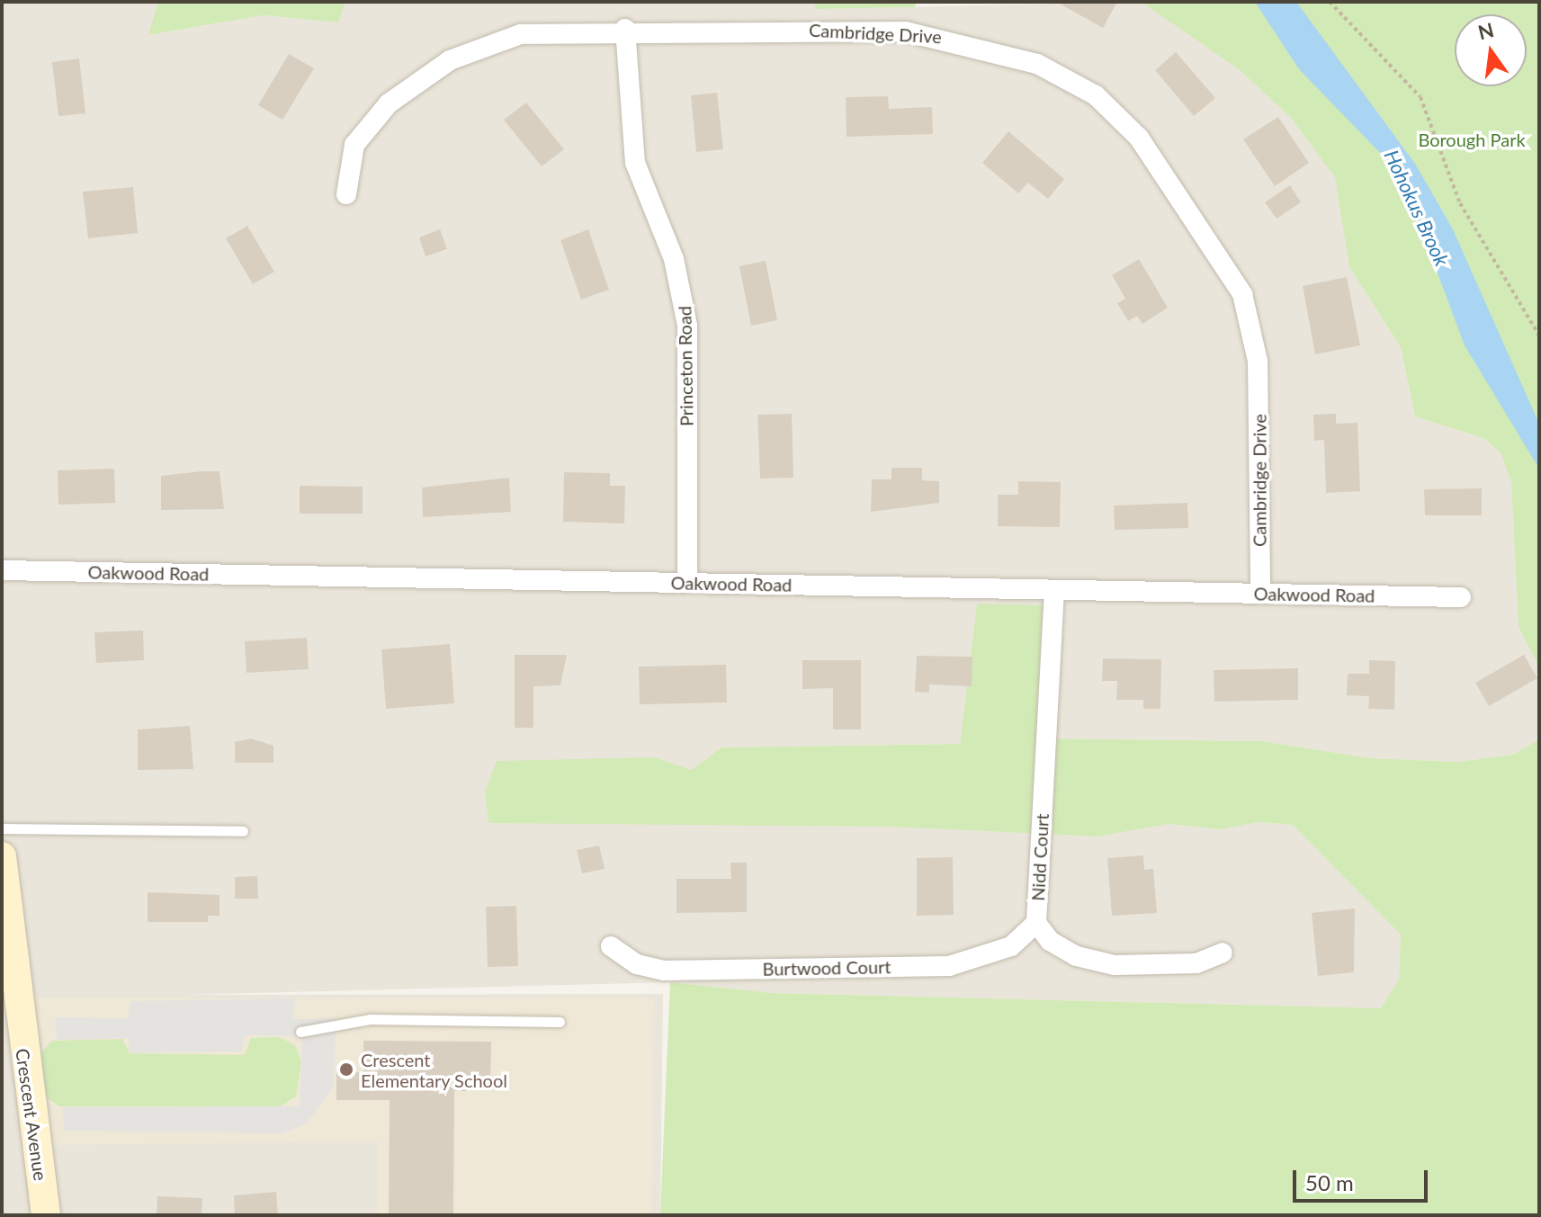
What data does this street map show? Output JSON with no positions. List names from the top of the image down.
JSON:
{
  "streets": {
    "main road": ["Crescent Avenue"],
    "street": [
      "Cambridge Drive",
      "Princeton Road",
      "Oakwood Road",
      "Nidd Court",
      "Burtwood Court"
    ]
  },
  "crossings": [
    ["Cambridge Drive", "Princeton Road"],
    ["Cambridge Drive", "Oakwood Road"],
    ["Princeton Road", "Oakwood Road"],
    ["Oakwood Road", "Nidd Court"],
    ["Nidd Court", "Burtwood Court"]
  ],
  "water": ["Hohokus Brook"],
  "parks": ["Borough Park"],
  "places": ["Crescent Elementary School"],
  "scale_bar": "50 m",
  "north": "top"
}
